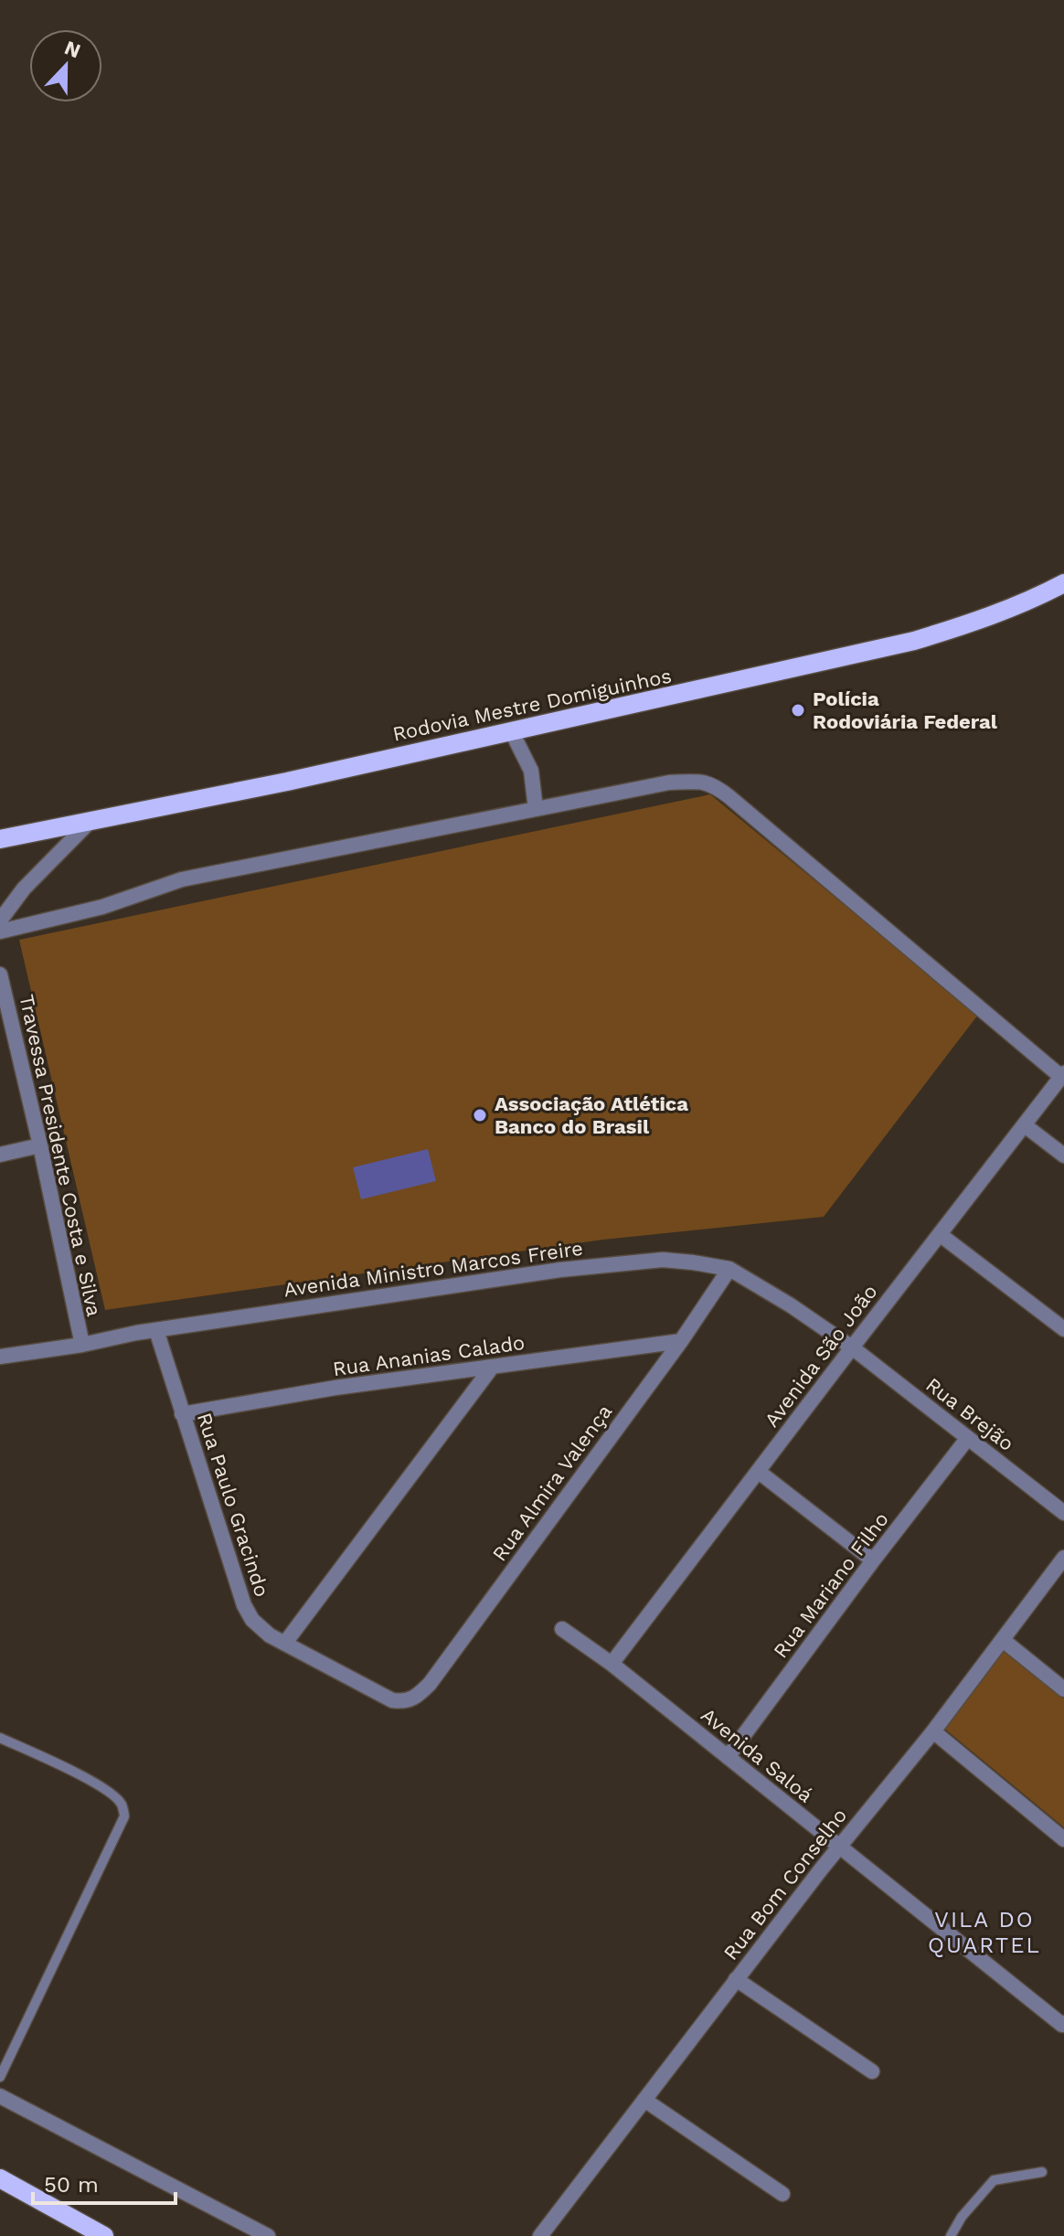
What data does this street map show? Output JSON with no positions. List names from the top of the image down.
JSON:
{
  "streets": {
    "main road": ["Rodovia Mestre Domiguinhos"],
    "street": [
      "Travessa Presidente Costa e Silva",
      "Avenida Ministro Marcos Freire",
      "Rua Ananias Calado",
      "Avenida São João",
      "Rua Brejão",
      "Rua Almira Valença",
      "Rua Paulo Gracindo",
      "Rua Mariano Filho",
      "Avenida Saloá",
      "Rua Bom Conselho"
    ]
  },
  "crossings": [
    ["Travessa Presidente Costa e Silva", "Avenida Ministro Marcos Freire"],
    ["Avenida Ministro Marcos Freire", "Avenida São João"],
    ["Avenida Ministro Marcos Freire", "Rua Brejão"],
    ["Avenida Ministro Marcos Freire", "Rua Almira Valença"],
    ["Avenida Ministro Marcos Freire", "Rua Paulo Gracindo"],
    ["Rua Ananias Calado", "Rua Almira Valença"],
    ["Rua Ananias Calado", "Rua Paulo Gracindo"],
    ["Avenida São João", "Rua Brejão"],
    ["Avenida São João", "Avenida Saloá"],
    ["Rua Brejão", "Rua Mariano Filho"],
    ["Rua Almira Valença", "Rua Paulo Gracindo"],
    ["Rua Mariano Filho", "Avenida Saloá"],
    ["Avenida Saloá", "Rua Bom Conselho"]
  ],
  "districts": ["VILA DO QUARTEL"],
  "places": ["Polícia Rodoviária Federal", "Associação Atlética Banco do Brasil"],
  "scale_bar": "50 m",
  "north": "top"
}
